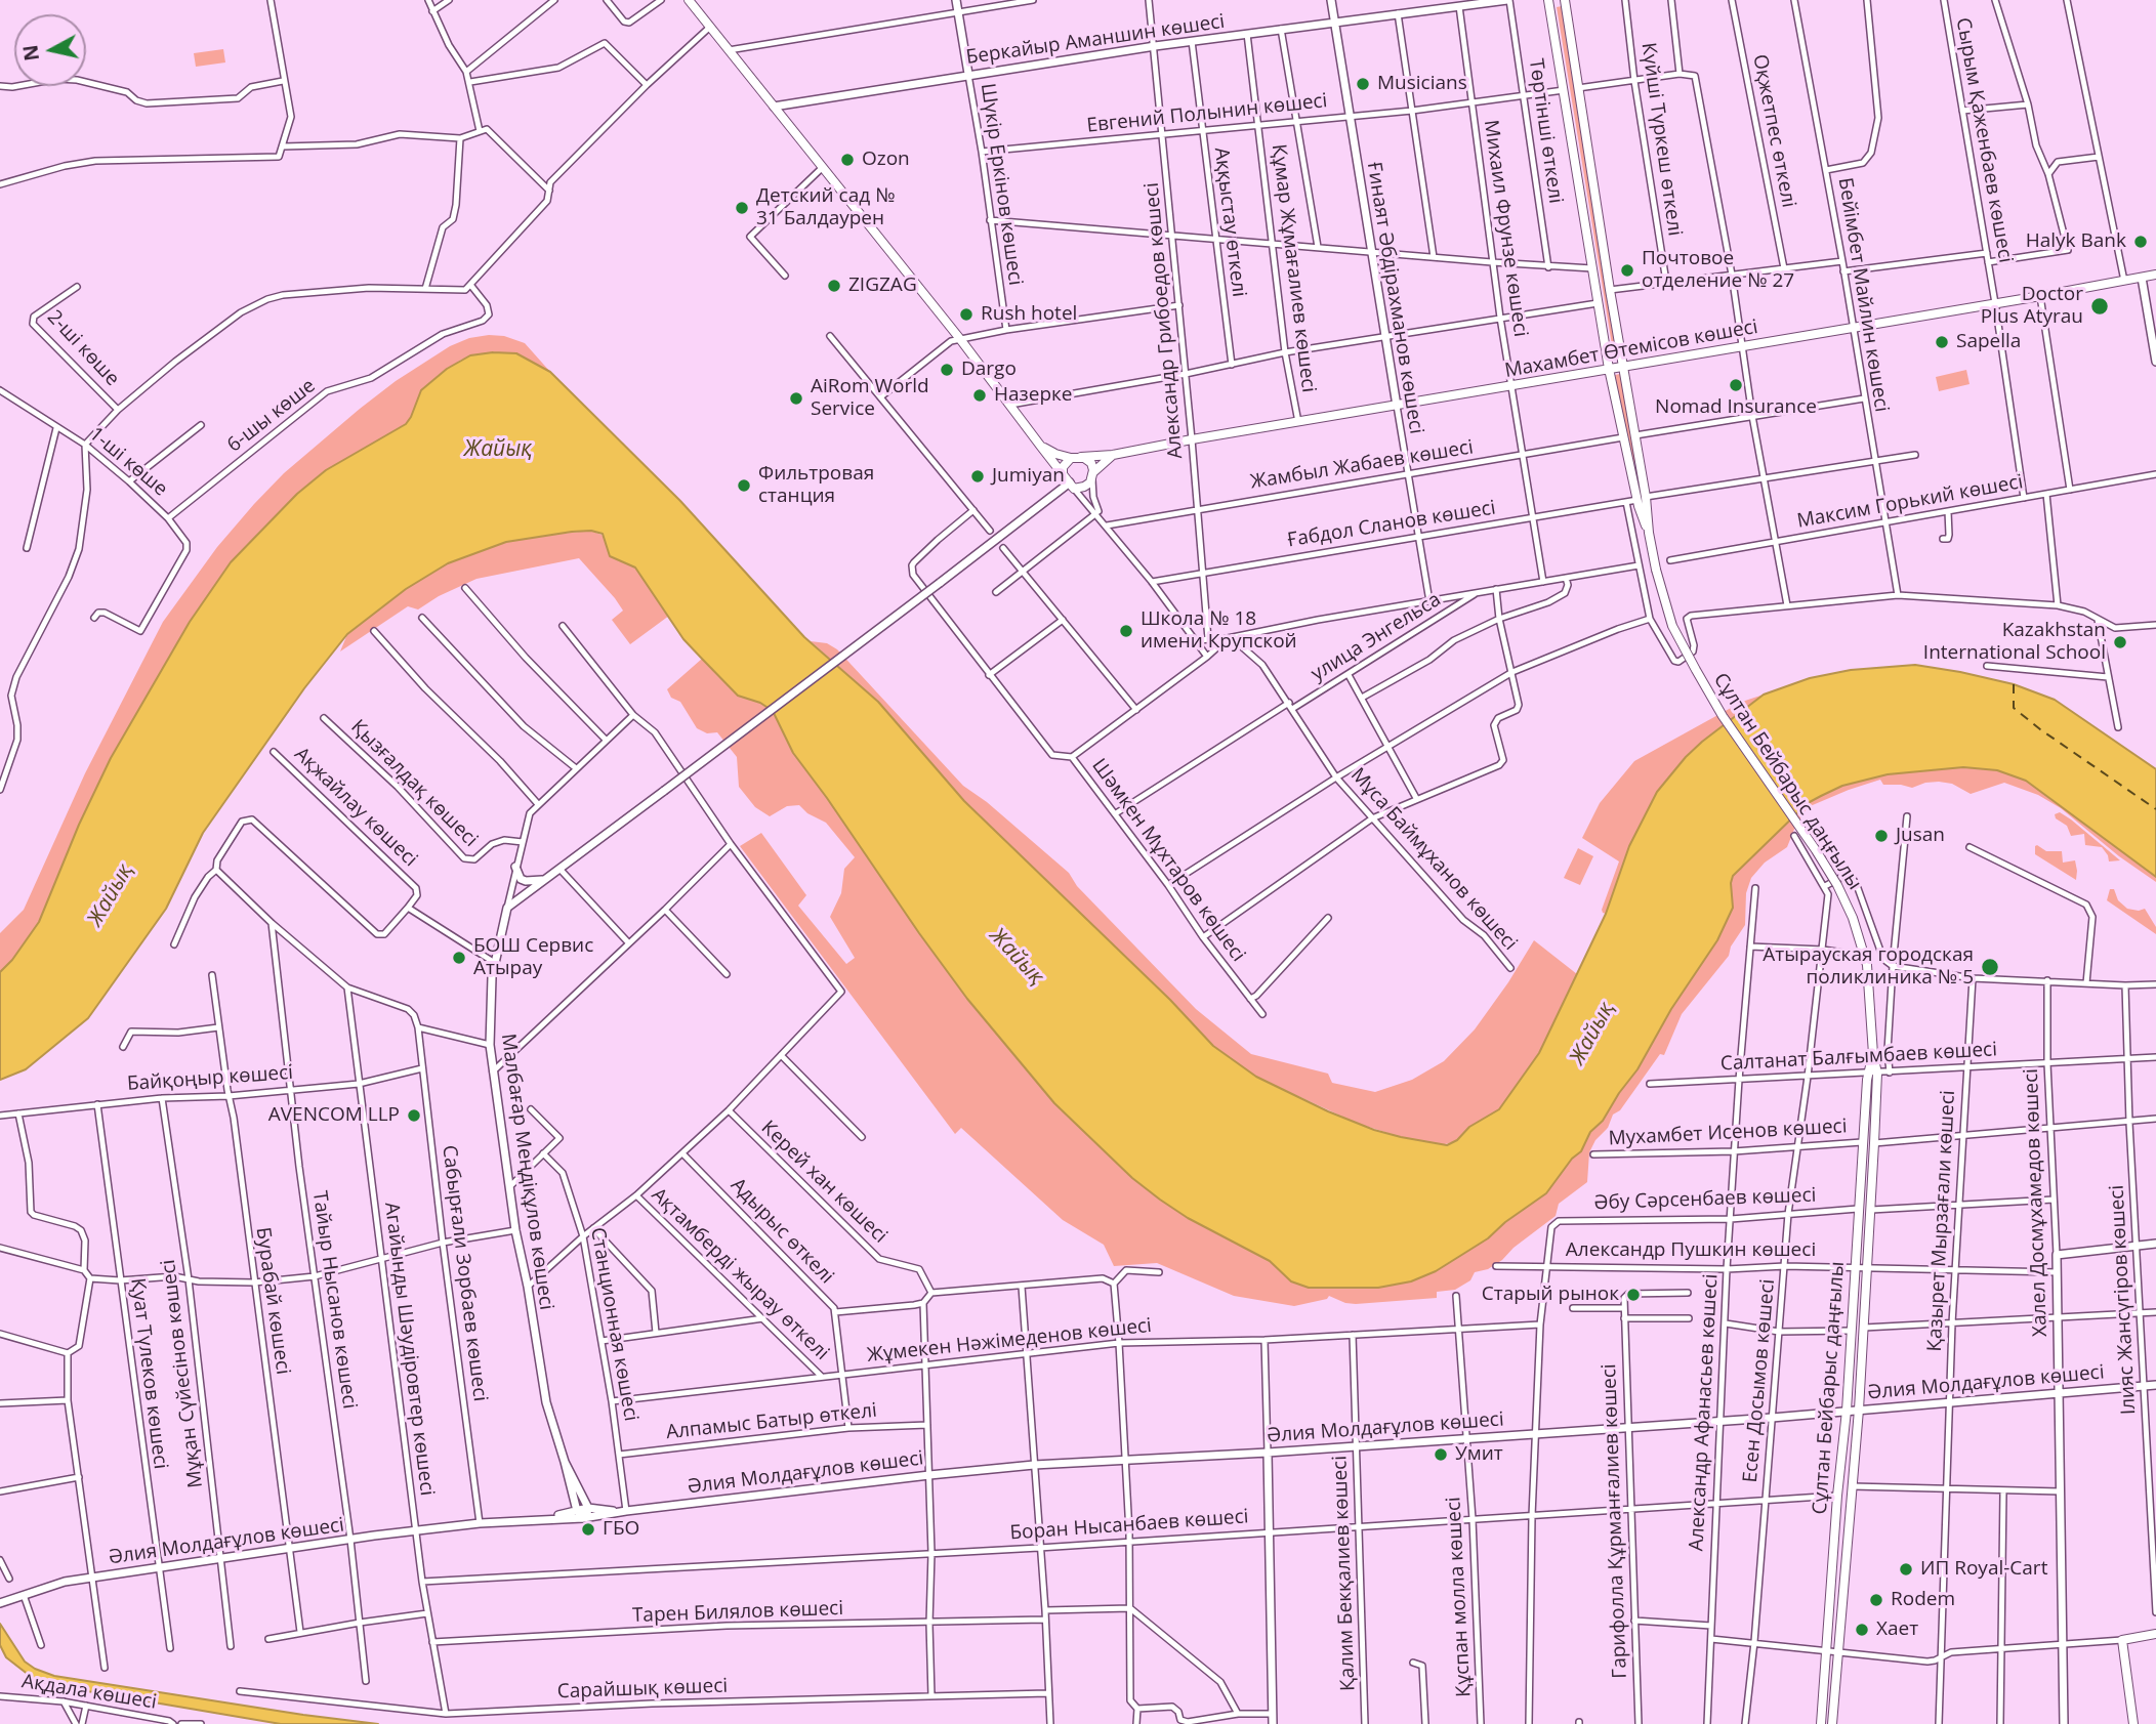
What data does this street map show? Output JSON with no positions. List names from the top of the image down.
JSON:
{
  "streets": {
    "main road": [
      "Беркайыр Аманшин көшесі",
      "Шүкір Еркінов көшесі",
      "Ғинаят Әбдірахманов көшесі",
      "Махамбет Өтемісов көшесі",
      "Сұлтан Бейбарыс даңғылы",
      "Малбағар Меңдіқұлов көшесі",
      "Халел Досмұхамедов көшесі",
      "Әлия Молдағұлов көшесі"
    ],
    "street": [
      "Евгений Полынин көшесі",
      "Төртінші өткелі",
      "Оқжетпес өткелі",
      "Күйші Түркеш өткелі",
      "Сырым Қаженбаев көшесі",
      "Аққыстау өткелі",
      "Михаил Фрунзе көшесі",
      "Құмар Жұмағалиев көшесі",
      "Бейімбет Майлин көшесі",
      "Александр Грибоедов көшесі",
      "2-ші көше",
      "6-шы көше",
      "1-ші көше",
      "Жамбыл Жабаев көшесі",
      "Максим Горький көшесі",
      "Ғабдол Сланов көшесі",
      "улица Энгельса",
      "Қызғалдақ көшесі",
      "Ақжайлау көшесі",
      "Мұса Баймұханов көшесі",
      "Шәмкен Мұхтаров көшесі",
      "Салтанат Балғымбаев көшесі",
      "Байқоңыр көшесi",
      "Мухамбет Исенов көшесі",
      "Керей хан көшесі",
      "Әбу Сәрсенбаев көшесі",
      "Қазырет Мырзағали көшесі",
      "Адырыс өткелі",
      "Александр Пушкин көшесі",
      "Сабырғали Зорбаев көшесі",
      "Ақтамберді жырау өткелі",
      "Тайыр Нысанов көшесi",
      "Ілияс Жансүгіров көшесі",
      "Бурабай көшесi",
      "Станционная көшесі",
      "Жұмекен Нәжімеденов көшесі",
      "Агайынды Шәудіровтер көшесi",
      "Қуат Түлеков көшесі",
      "Мұқан Сүйесінов көшесі",
      "Есен Досымов көшесі",
      "Александр Афанасьев көшесі",
      "Алпамыс Батыр өткелі",
      "Гарифолла Құрманғалиев көшесі",
      "Боран Нысанбаев көшесі",
      "Қалим Бекқалиев көшесі",
      "Құспан молла көшесі",
      "Тарен Билялов көшесі",
      "Сарайшық көшесі",
      "Ақдала көшесі"
    ]
  },
  "crossings": [
    ["Беркайыр Аманшин көшесі", "Төртінші өткелі"],
    ["Беркайыр Аманшин көшесі", "Шүкір Еркінов көшесі"],
    ["Беркайыр Аманшин көшесі", "Аққыстау өткелі"],
    ["Беркайыр Аманшин көшесі", "Михаил Фрунзе көшесі"],
    ["Беркайыр Аманшин көшесі", "Құмар Жұмағалиев көшесі"],
    ["Беркайыр Аманшин көшесі", "Ғинаят Әбдірахманов көшесі"],
    ["Беркайыр Аманшин көшесі", "Александр Грибоедов көшесі"],
    ["Евгений Полынин көшесі", "Төртінші өткелі"],
    ["Евгений Полынин көшесі", "Шүкір Еркінов көшесі"],
    ["Евгений Полынин көшесі", "Аққыстау өткелі"],
    ["Евгений Полынин көшесі", "Михаил Фрунзе көшесі"],
    ["Евгений Полынин көшесі", "Құмар Жұмағалиев көшесі"],
    ["Евгений Полынин көшесі", "Ғинаят Әбдірахманов көшесі"],
    ["Евгений Полынин көшесі", "Александр Грибоедов көшесі"],
    ["Евгений Полынин көшесі", "Сұлтан Бейбарыс даңғылы"],
    ["Сырым Қаженбаев көшесі", "Махамбет Өтемісов көшесі"],
    ["Сырым Қаженбаев көшесі", "Максим Горький көшесі"],
    ["Михаил Фрунзе көшесі", "Махамбет Өтемісов көшесі"],
    ["Михаил Фрунзе көшесі", "Жамбыл Жабаев көшесі"],
    ["Михаил Фрунзе көшесі", "Ғабдол Сланов көшесі"],
    ["Құмар Жұмағалиев көшесі", "Махамбет Өтемісов көшесі"],
    ["Бейімбет Майлин көшесі", "Махамбет Өтемісов көшесі"],
    ["Бейімбет Майлин көшесі", "Максим Горький көшесі"],
    ["Бейімбет Майлин көшесі", "Ғабдол Сланов көшесі"],
    ["Ғинаят Әбдірахманов көшесі", "Махамбет Өтемісов көшесі"],
    ["Ғинаят Әбдірахманов көшесі", "Жамбыл Жабаев көшесі"],
    ["Ғинаят Әбдірахманов көшесі", "Ғабдол Сланов көшесі"],
    ["Александр Грибоедов көшесі", "Махамбет Өтемісов көшесі"],
    ["Александр Грибоедов көшесі", "Жамбыл Жабаев көшесі"],
    ["Александр Грибоедов көшесі", "Ғабдол Сланов көшесі"],
    ["Махамбет Өтемісов көшесі", "Сұлтан Бейбарыс даңғылы"],
    ["6-шы көше", "1-ші көше"],
    ["Жамбыл Жабаев көшесі", "Сұлтан Бейбарыс даңғылы"],
    ["Ғабдол Сланов көшесі", "Сұлтан Бейбарыс даңғылы"],
    ["улица Энгельса", "Мұса Баймұханов көшесі"],
    ["улица Энгельса", "Шәмкен Мұхтаров көшесі"],
    ["Сұлтан Бейбарыс даңғылы", "Салтанат Балғымбаев көшесі"],
    ["Сұлтан Бейбарыс даңғылы", "Мухамбет Исенов көшесі"],
    ["Сұлтан Бейбарыс даңғылы", "Әбу Сәрсенбаев көшесі"],
    ["Сұлтан Бейбарыс даңғылы", "Александр Пушкин көшесі"],
    ["Сұлтан Бейбарыс даңғылы", "Әлия Молдағұлов көшесі"],
    ["Сұлтан Бейбарыс даңғылы", "Боран Нысанбаев көшесі"],
    ["Салтанат Балғымбаев көшесі", "Халел Досмұхамедов көшесі"],
    ["Салтанат Балғымбаев көшесі", "Қазырет Мырзағали көшесі"],
    ["Салтанат Балғымбаев көшесі", "Ілияс Жансүгіров көшесі"],
    ["Салтанат Балғымбаев көшесі", "Есен Досымов көшесі"],
    ["Салтанат Балғымбаев көшесі", "Александр Афанасьев көшесі"],
    ["Байқоңыр көшесi", "Сабырғали Зорбаев көшесі"],
    ["Байқоңыр көшесi", "Тайыр Нысанов көшесi"],
    ["Байқоңыр көшесi", "Бурабай көшесi"],
    ["Байқоңыр көшесi", "Агайынды Шәудіровтер көшесi"],
    ["Байқоңыр көшесi", "Қуат Түлеков көшесі"],
    ["Байқоңыр көшесi", "Мұқан Сүйесінов көшесі"],
    ["Мухамбет Исенов көшесі", "Халел Досмұхамедов көшесі"],
    ["Мухамбет Исенов көшесі", "Қазырет Мырзағали көшесі"],
    ["Мухамбет Исенов көшесі", "Ілияс Жансүгіров көшесі"],
    ["Мухамбет Исенов көшесі", "Есен Досымов көшесі"],
    ["Мухамбет Исенов көшесі", "Александр Афанасьев көшесі"],
    ["Малбағар Меңдіқұлов көшесі", "Әлия Молдағұлов көшесі"],
    ["Әбу Сәрсенбаев көшесі", "Александр Пушкин көшесі"],
    ["Әбу Сәрсенбаев көшесі", "Есен Досымов көшесі"],
    ["Әбу Сәрсенбаев көшесі", "Александр Афанасьев көшесі"],
    ["Халел Досмұхамедов көшесі", "Александр Пушкин көшесі"],
    ["Халел Досмұхамедов көшесі", "Әлия Молдағұлов көшесі"],
    ["Қазырет Мырзағали көшесі", "Александр Пушкин көшесі"],
    ["Қазырет Мырзағали көшесі", "Әлия Молдағұлов көшесі"],
    ["Адырыс өткелі", "Жұмекен Нәжімеденов көшесі"],
    ["Адырыс өткелі", "Алпамыс Батыр өткелі"],
    ["Александр Пушкин көшесі", "Есен Досымов көшесі"],
    ["Александр Пушкин көшесі", "Александр Афанасьев көшесі"],
    ["Сабырғали Зорбаев көшесі", "Әлия Молдағұлов көшесі"],
    ["Ақтамберді жырау өткелі", "Жұмекен Нәжімеденов көшесі"],
    ["Тайыр Нысанов көшесi", "Әлия Молдағұлов көшесі"],
    ["Ілияс Жансүгіров көшесі", "Әлия Молдағұлов көшесі"],
    ["Бурабай көшесi", "Әлия Молдағұлов көшесі"],
    ["Станционная көшесі", "Жұмекен Нәжімеденов көшесі"],
    ["Станционная көшесі", "Әлия Молдағұлов көшесі"],
    ["Станционная көшесі", "Алпамыс Батыр өткелі"],
    ["Жұмекен Нәжімеденов көшесі", "Қалим Бекқалиев көшесі"],
    ["Жұмекен Нәжімеденов көшесі", "Құспан молла көшесі"],
    ["Агайынды Шәудіровтер көшесi", "Әлия Молдағұлов көшесі"],
    ["Агайынды Шәудіровтер көшесi", "Боран Нысанбаев көшесі"],
    ["Агайынды Шәудіровтер көшесi", "Тарен Билялов көшесі"],
    ["Агайынды Шәудіровтер көшесi", "Сарайшық көшесі"],
    ["Қуат Түлеков көшесі", "Әлия Молдағұлов көшесі"],
    ["Мұқан Сүйесінов көшесі", "Әлия Молдағұлов көшесі"],
    ["Есен Досымов көшесі", "Әлия Молдағұлов көшесі"],
    ["Есен Досымов көшесі", "Боран Нысанбаев көшесі"],
    ["Әлия Молдағұлов көшесі", "Александр Афанасьев көшесі"],
    ["Әлия Молдағұлов көшесі", "Гарифолла Құрманғалиев көшесі"],
    ["Әлия Молдағұлов көшесі", "Қалим Бекқалиев көшесі"],
    ["Әлия Молдағұлов көшесі", "Құспан молла көшесі"],
    ["Александр Афанасьев көшесі", "Боран Нысанбаев көшесі"],
    ["Гарифолла Құрманғалиев көшесі", "Боран Нысанбаев көшесі"],
    ["Боран Нысанбаев көшесі", "Қалим Бекқалиев көшесі"],
    ["Боран Нысанбаев көшесі", "Құспан молла көшесі"]
  ],
  "water": ["Жайық"],
  "places": [
    "Musicians",
    "Ozon",
    "Детский сад № 31 Балдаурен",
    "Halyk Bank",
    "Почтовое отделение № 27",
    "ZIGZAG",
    "Doctor Plus Atyrau",
    "Rush hotel",
    "Sapella",
    "Dargo",
    "Nomad Insurance",
    "Назерке",
    "AiRom World Service",
    "Jumiyan",
    "Фильтровая станция",
    "Школа № 18 имени Крупской",
    "Kazakhstan International School",
    "Jusan",
    "БОШ Сервис Атырау",
    "Атырауская городская поликлиника № 5",
    "AVENCOM LLP",
    "Старый рынок",
    "Умит",
    "ГБО",
    "ИП Royal-Cart",
    "Rodem",
    "Хает"
  ],
  "north": "left"
}
